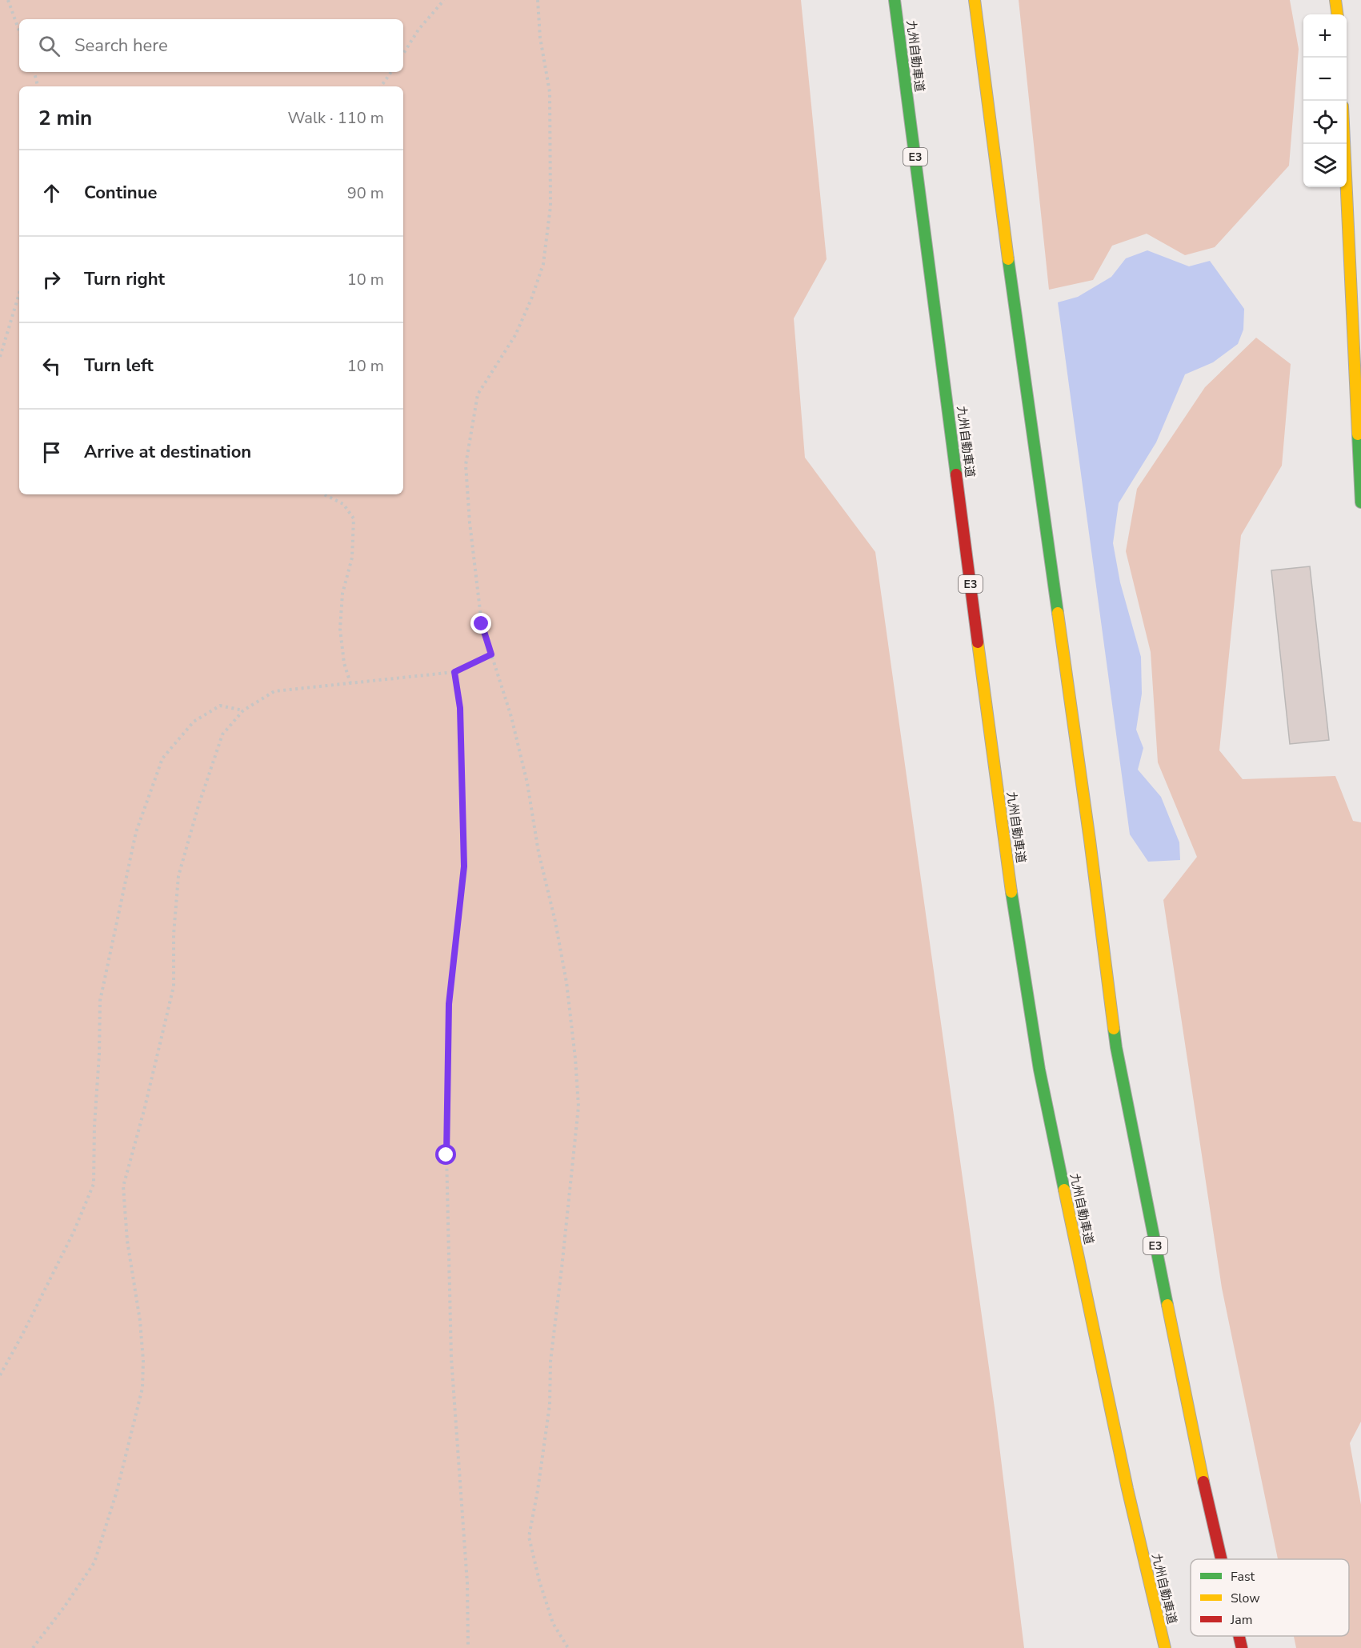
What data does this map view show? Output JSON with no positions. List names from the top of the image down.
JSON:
{
  "streets": {
    "main road": ["九州自動車道", "E3"]
  },
  "legend": ["Fast", "Slow", "Jam"],
  "page": {
    "map_buttons": ["+", "−"],
    "search": "Search here",
    "heading": ["2 min", "Walk · 110 m"],
    "list": [
      ["Continue", "90 m"],
      ["Turn right", "10 m"],
      ["Turn left", "10 m"],
      "Arrive at destination"
    ]
  }
}
